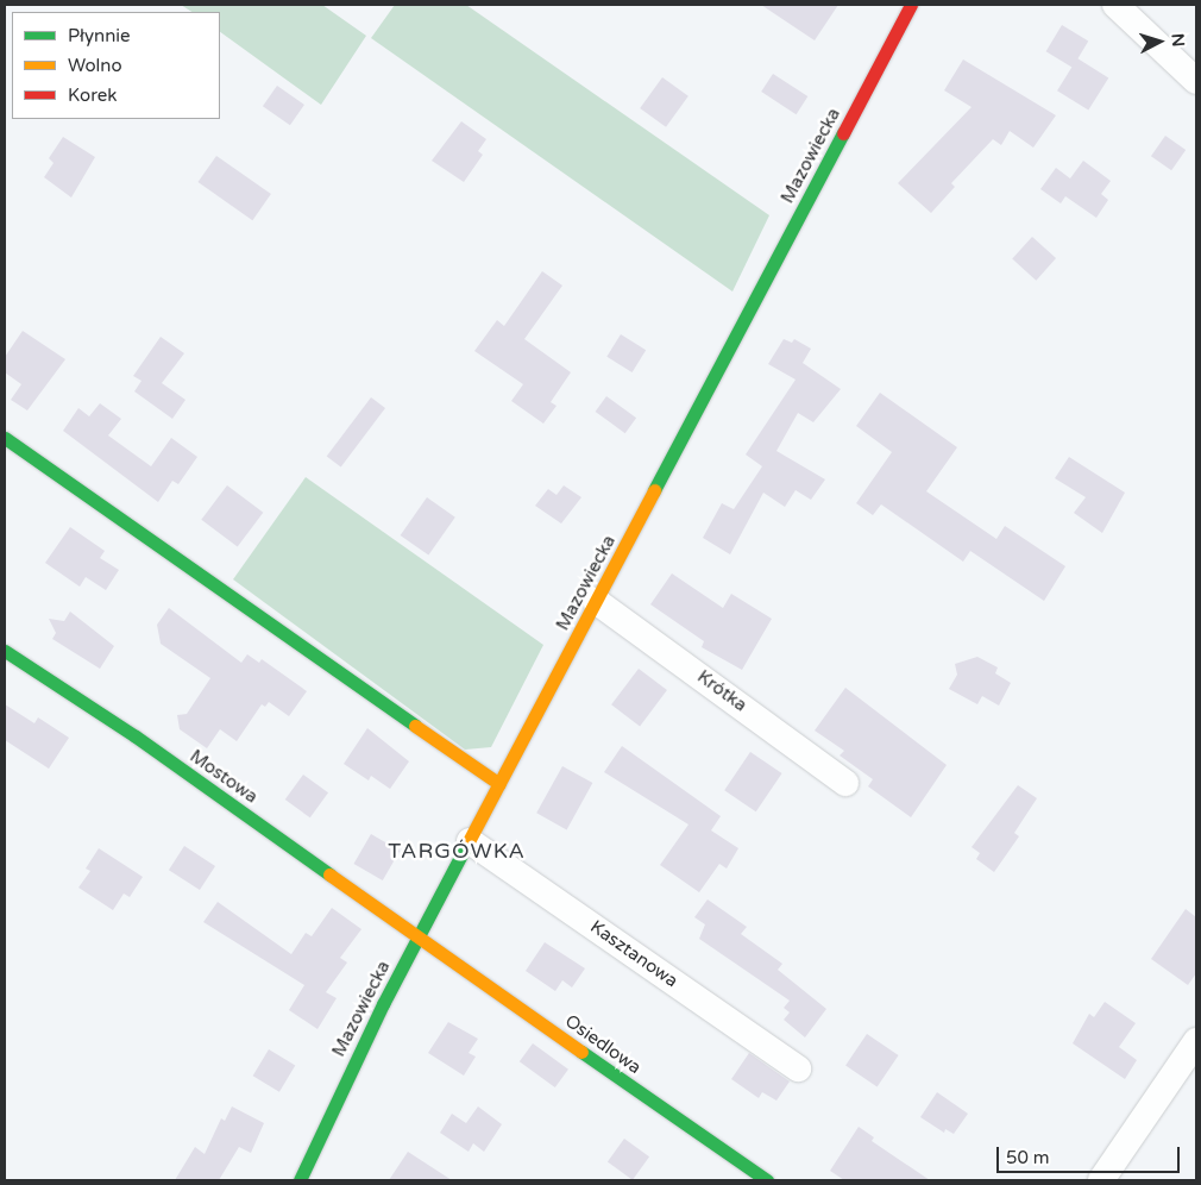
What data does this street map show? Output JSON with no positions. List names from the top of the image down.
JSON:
{
  "streets": {
    "street": [
      "Mazowiecka",
      "Krótka",
      "Mostowa",
      "Kasztanowa",
      "Osiedlowa"
    ]
  },
  "crossings": [
    ["Mazowiecka", "Krótka"],
    ["Mazowiecka", "Mostowa"],
    ["Mazowiecka", "Kasztanowa"],
    ["Mazowiecka", "Osiedlowa"],
    ["Mostowa", "Osiedlowa"]
  ],
  "districts": ["TARGÓWKA"],
  "legend": ["Płynnie", "Wolno", "Korek"],
  "scale_bar": "50 m",
  "north": "right"
}
